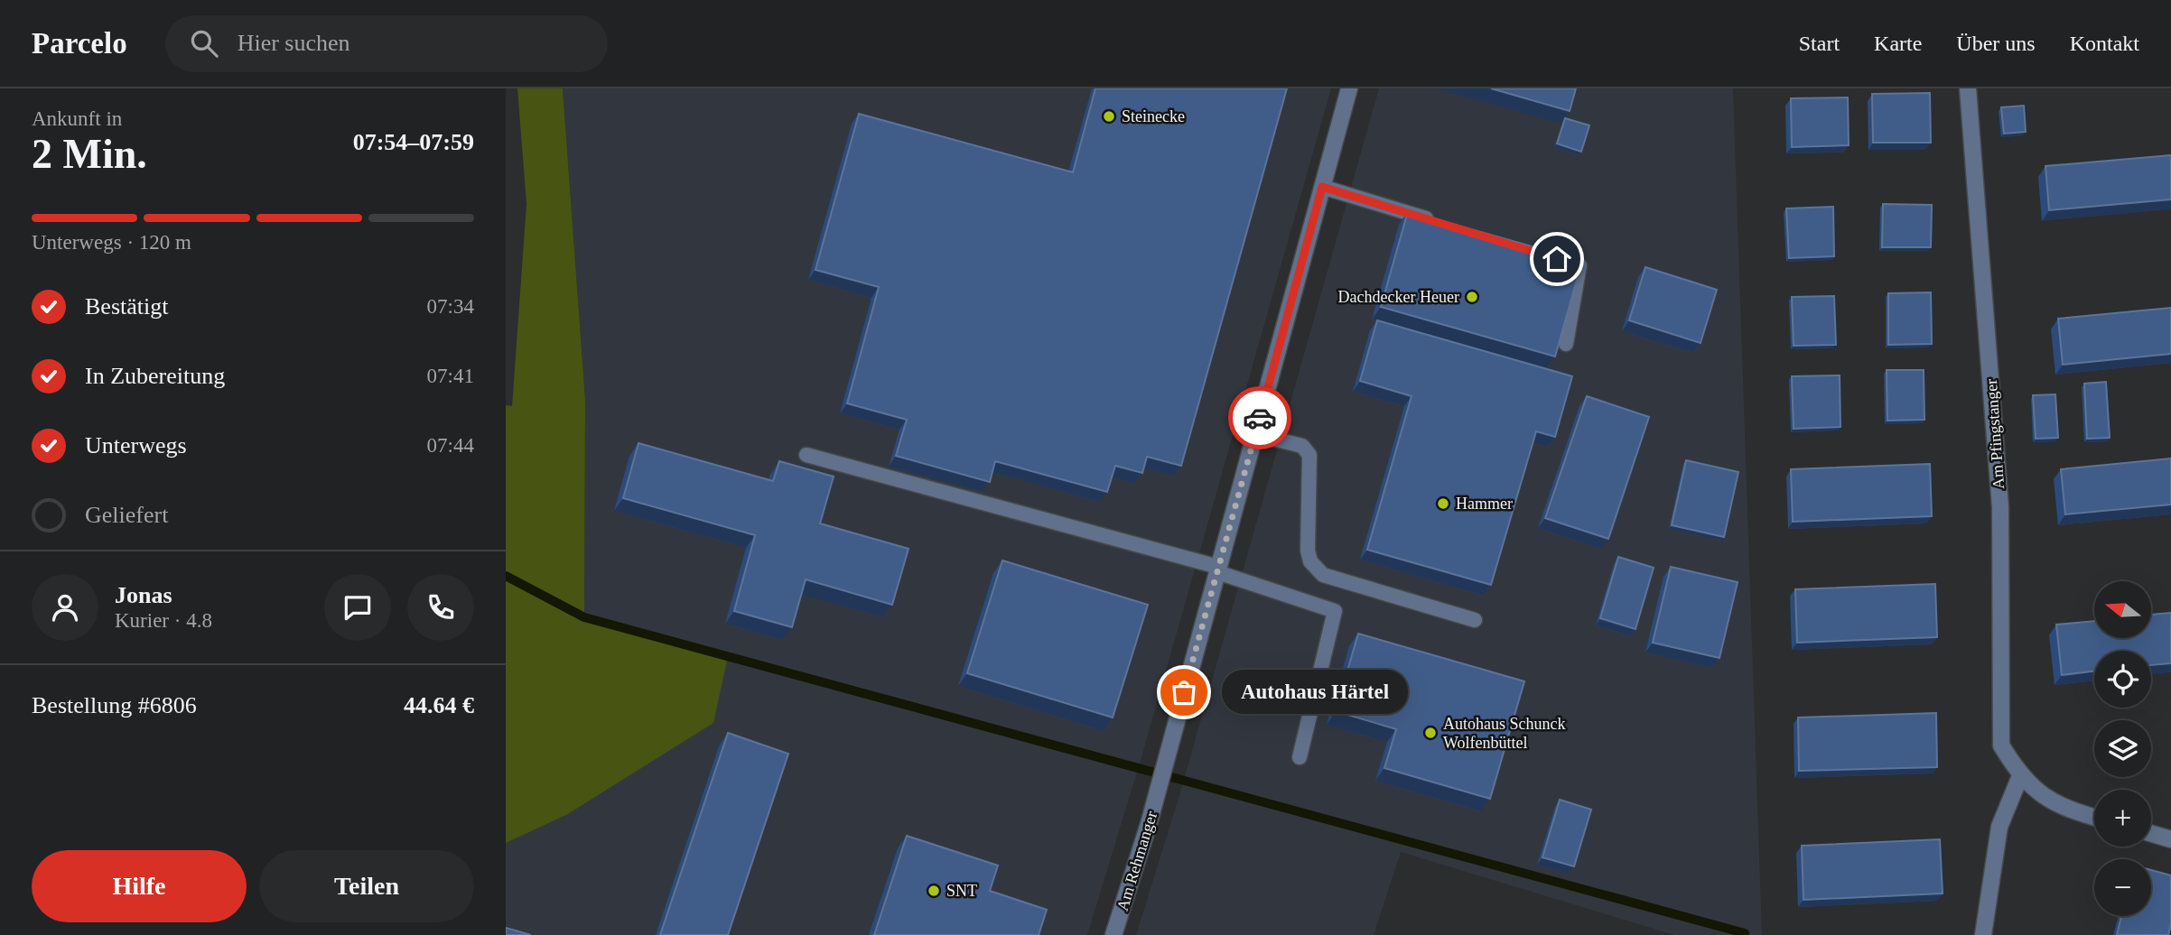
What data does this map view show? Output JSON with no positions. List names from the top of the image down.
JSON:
{
  "streets": {
    "street": ["Am Pfingstanger", "Am Rehmanger"]
  },
  "places": [
    "Steinecke",
    "Dachdecker Heuer",
    "Hammer",
    "Autohaus Härtel",
    "Autohaus Schunck Wolfenbüttel",
    "SNT"
  ],
  "north": "left",
  "page": {
    "header": "Parcelo",
    "search": "Hier suchen",
    "nav": [
      "Start",
      "Karte",
      "Über uns",
      "Kontakt"
    ],
    "heading": ["2 Min.", "Ankunft in", "07:54–07:59"],
    "panel": [
      "Jonas",
      "Kurier · 4.8",
      "Bestellung #6806",
      "44.64 €"
    ],
    "bar": "Unterwegs · 120 m",
    "list": [
      ["Bestätigt", "07:34"],
      ["In Zubereitung", "07:41"],
      ["Unterwegs", "07:44"],
      "Geliefert"
    ],
    "map_buttons": ["+", "−"],
    "bubble": "Autohaus Härtel",
    "buttons": ["Hilfe", "Teilen"]
  }
}
